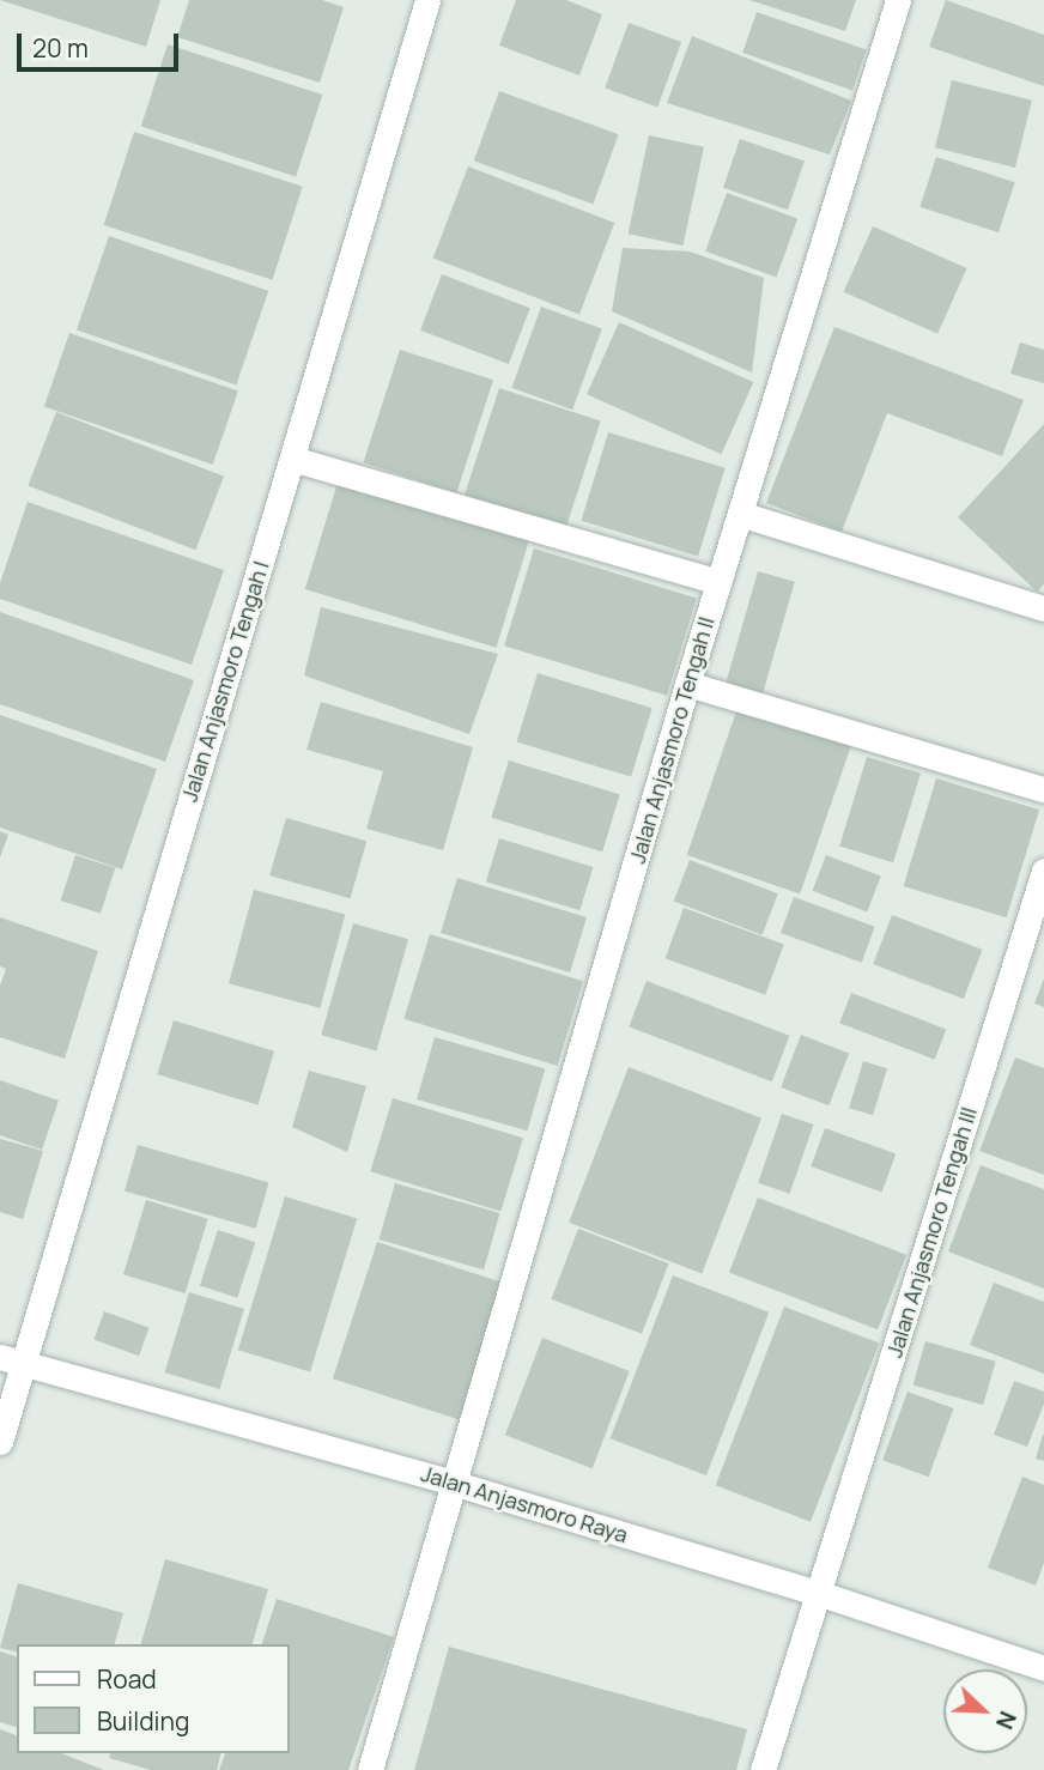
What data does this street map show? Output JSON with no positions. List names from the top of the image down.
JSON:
{
  "streets": {
    "street": [
      "Jalan Anjasmoro Tengah I",
      "Jalan Anjasmoro Tengah II",
      "Jalan Anjasmoro Tengah III",
      "Jalan Anjasmoro Raya"
    ]
  },
  "crossings": [
    ["Jalan Anjasmoro Tengah I", "Jalan Anjasmoro Raya"],
    ["Jalan Anjasmoro Tengah II", "Jalan Anjasmoro Raya"],
    ["Jalan Anjasmoro Tengah III", "Jalan Anjasmoro Raya"]
  ],
  "legend": ["Road", "Building"],
  "scale_bar": "20 m",
  "north": "bottom right"
}
